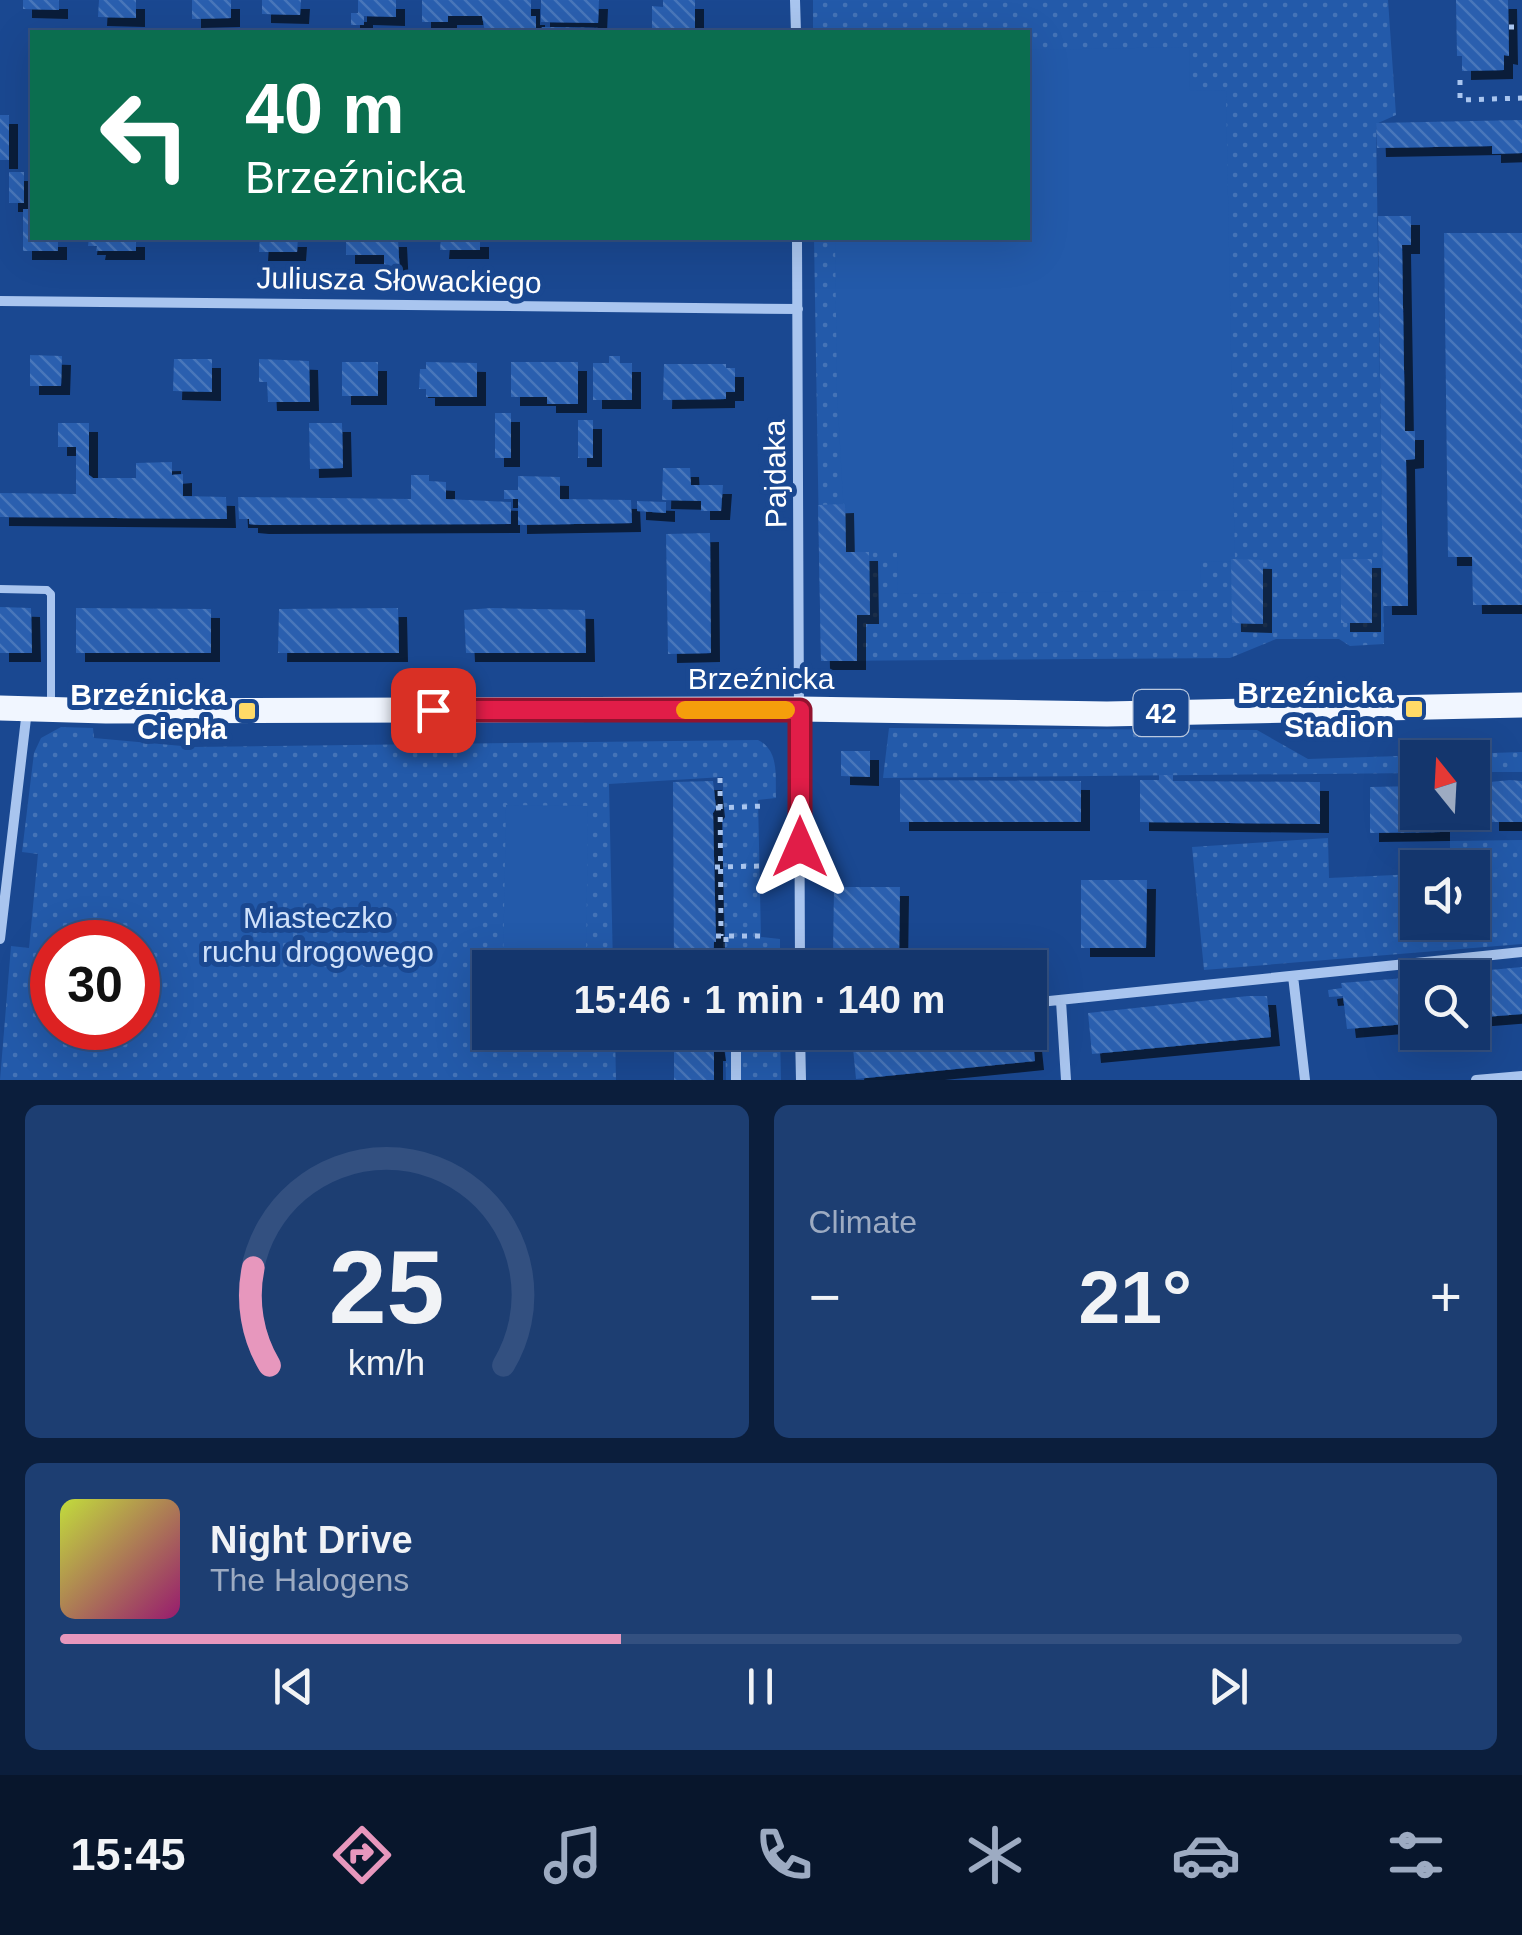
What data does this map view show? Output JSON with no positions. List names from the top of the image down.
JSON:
{
  "streets": {
    "main road": ["Brzeźnicka", "42"],
    "street": ["Juliusza Słowackiego", "Pajdaka"]
  },
  "crossings": [
    ["Juliusza Słowackiego", "Pajdaka"],
    ["Pajdaka", "Brzeźnicka"]
  ],
  "parks": ["Miasteczko ruchu drogowego"],
  "places": {
    "transit": ["Brzeźnicka Stadion", "Brzeźnicka Ciepła"]
  },
  "north": "top",
  "page": {
    "turn": ["40 m", "Brzeźnicka"],
    "limit": "30",
    "trip": "15:46 · 1 min · 140 m",
    "tile": "Climate",
    "heat": ["−", "21°", "+"],
    "song": ["Night Drive", "The Halogens"],
    "tabs": "15:45",
    "gauge": ["25", "km/h"]
  }
}
